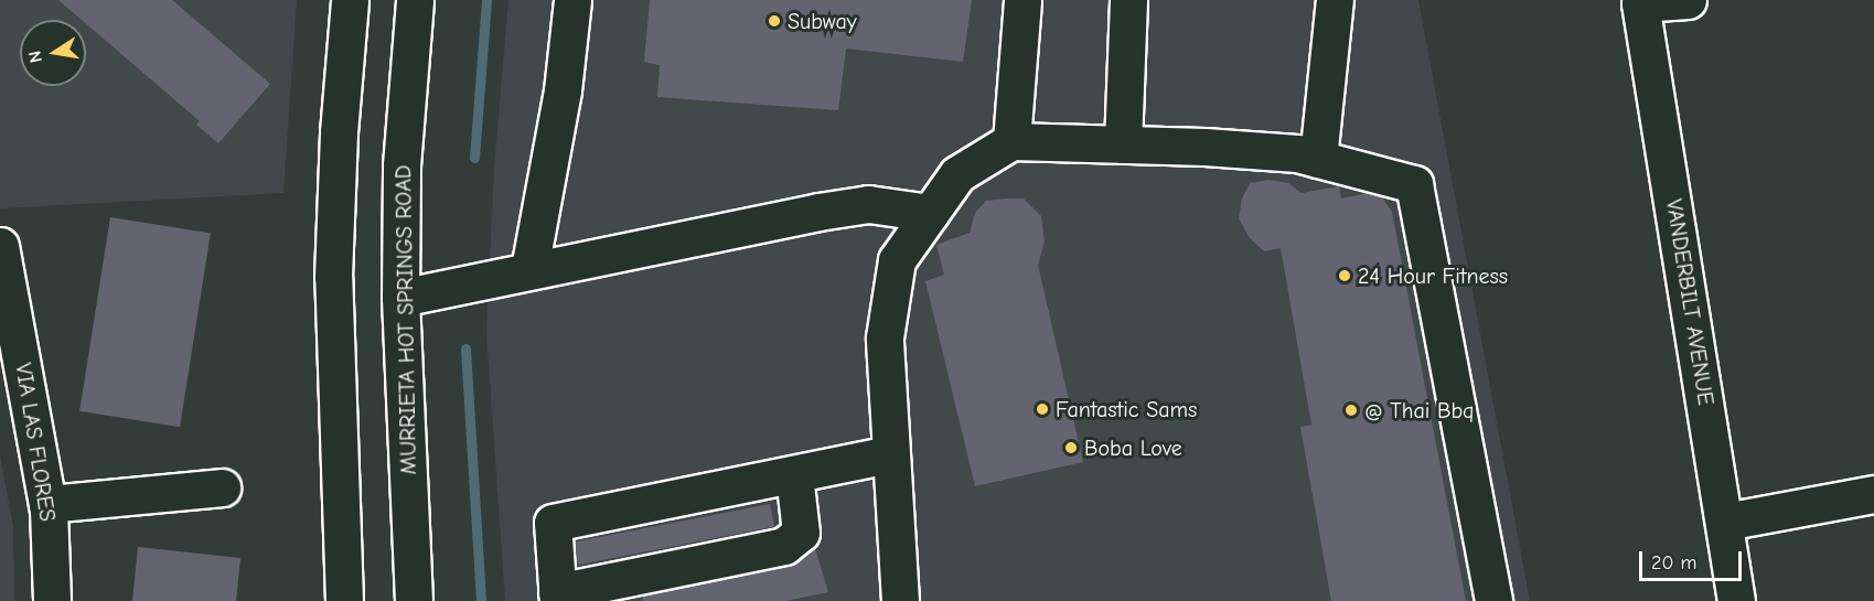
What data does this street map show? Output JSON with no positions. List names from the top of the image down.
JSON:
{
  "streets": {
    "main road": ["VANDERBILT AVENUE", "MURRIETA HOT SPRINGS ROAD", "VIA LAS FLORES"]
  },
  "places": [
    "Subway",
    "24 Hour Fitness",
    "Fantastic Sams",
    "@ Thai Bbq",
    "Boba Love"
  ],
  "scale_bar": "20 m",
  "north": "left"
}
